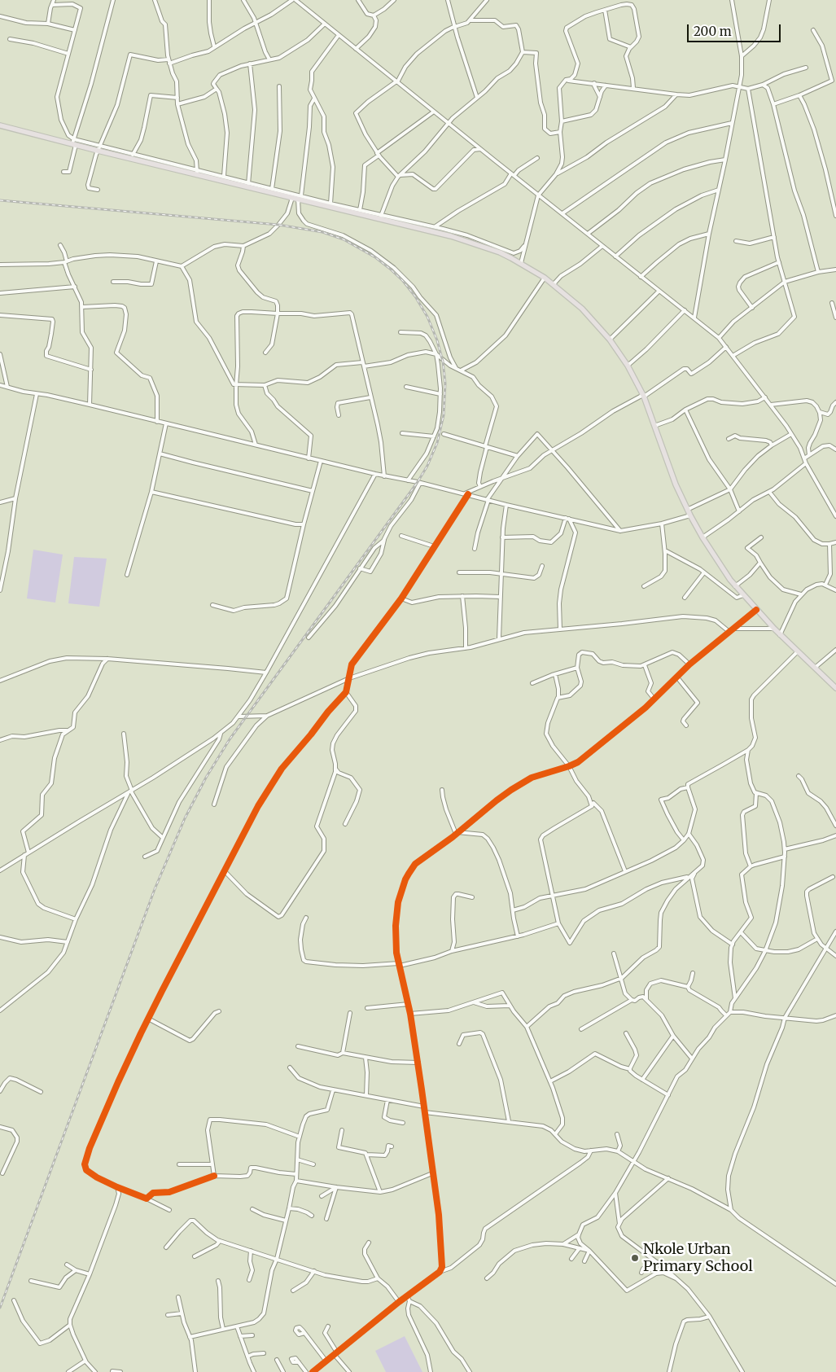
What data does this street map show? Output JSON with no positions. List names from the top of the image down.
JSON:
{
  "places": ["Nkole Urban Primary School"],
  "scale_bar": "200 m"
}
